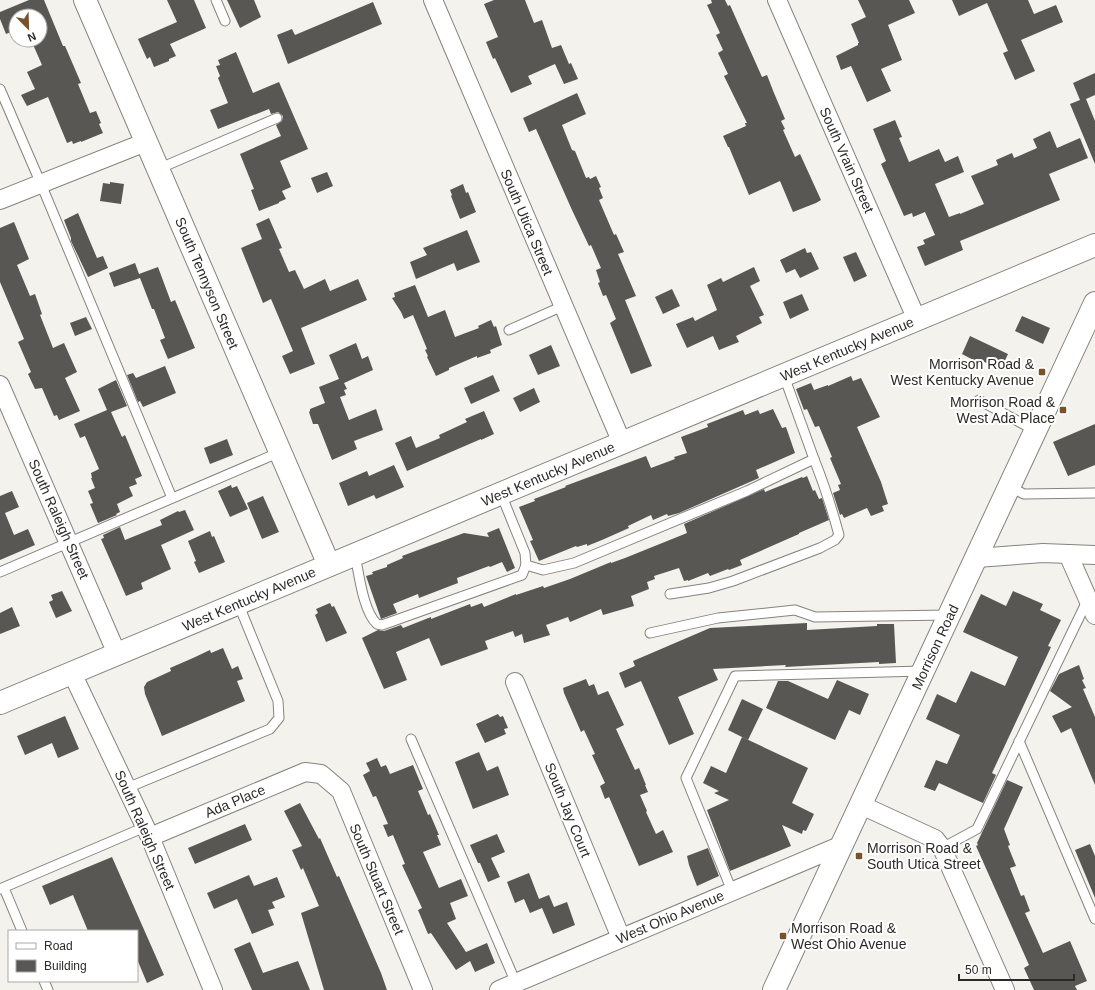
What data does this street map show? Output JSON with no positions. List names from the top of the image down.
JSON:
{
  "streets": {
    "street": [
      "South Vrain Street",
      "South Utica Street",
      "South Tennyson Street",
      "West Kentucky Avenue",
      "South Raleigh Street",
      "Morrison Road",
      "Ada Place",
      "South Jay Court",
      "South Stuart Street",
      "West Ohio Avenue"
    ]
  },
  "crossings": [
    ["South Vrain Street", "West Kentucky Avenue"],
    ["South Utica Street", "West Kentucky Avenue"],
    ["South Tennyson Street", "West Kentucky Avenue"],
    ["West Kentucky Avenue", "South Raleigh Street"],
    ["South Raleigh Street", "Ada Place"],
    ["Morrison Road", "West Ohio Avenue"],
    ["Ada Place", "South Stuart Street"],
    ["South Jay Court", "West Ohio Avenue"]
  ],
  "places": {
    "transit": [
      "Morrison Road & West Kentucky Avenue",
      "Morrison Road & West Ada Place",
      "Morrison Road & South Utica Street",
      "Morrison Road & West Ohio Avenue"
    ]
  },
  "legend": ["Road", "Building"],
  "scale_bar": "50 m",
  "north": "bottom right"
}
